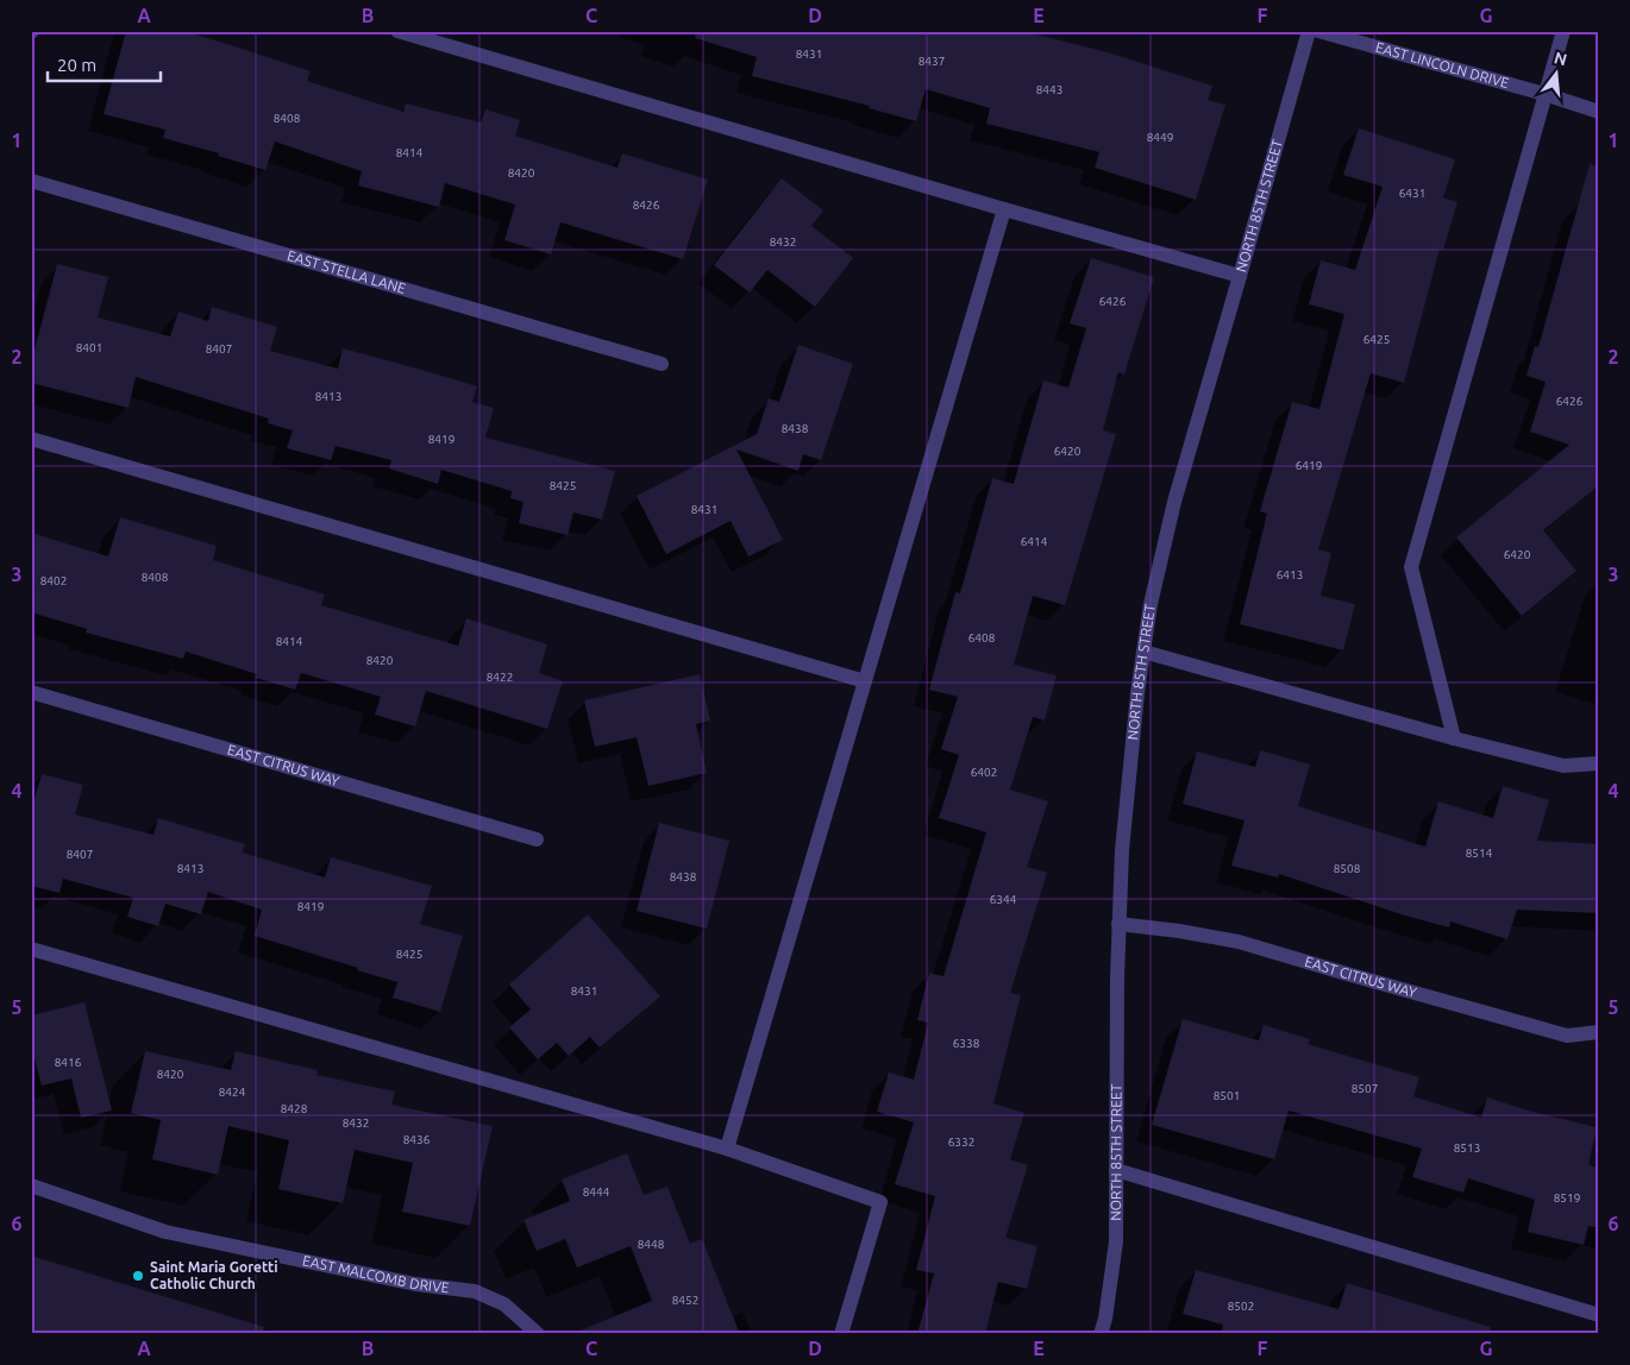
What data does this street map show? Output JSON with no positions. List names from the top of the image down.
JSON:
{
  "streets": {
    "street": [
      "EAST LINCOLN DRIVE",
      "NORTH 85TH STREET",
      "EAST STELLA LANE",
      "EAST CITRUS WAY",
      "EAST MALCOMB DRIVE"
    ]
  },
  "crossings": [
    ["NORTH 85TH STREET", "EAST CITRUS WAY"]
  ],
  "places": ["Saint Maria Goretti Catholic Church"],
  "house_numbers": [
    "8431",
    "8437",
    "8443",
    "8408",
    "8449",
    "8414",
    "8420",
    "6431",
    "8426",
    "8432",
    "6426",
    "6425",
    "8401",
    "8407",
    "8413",
    "6426",
    "8438",
    "8419",
    "6420",
    "6419",
    "8425",
    "8431",
    "6414",
    "6420",
    "6413",
    "8408",
    "8402",
    "6408",
    "8414",
    "8420",
    "8422",
    "6402",
    "8514",
    "8407",
    "8413",
    "8508",
    "8438",
    "6344",
    "8419",
    "8425",
    "8431",
    "6338",
    "8416",
    "8420",
    "8507",
    "8424",
    "8501",
    "8428",
    "8432",
    "8436",
    "6332",
    "8513",
    "8444",
    "8519",
    "8448",
    "8452",
    "8502"
  ],
  "scale_bar": "20 m",
  "north": "top",
  "grid": {
    "columns": [
      "A",
      "B",
      "C",
      "D",
      "E",
      "F",
      "G"
    ],
    "rows": [
      "1",
      "2",
      "3",
      "4",
      "5",
      "6"
    ]
  }
}
